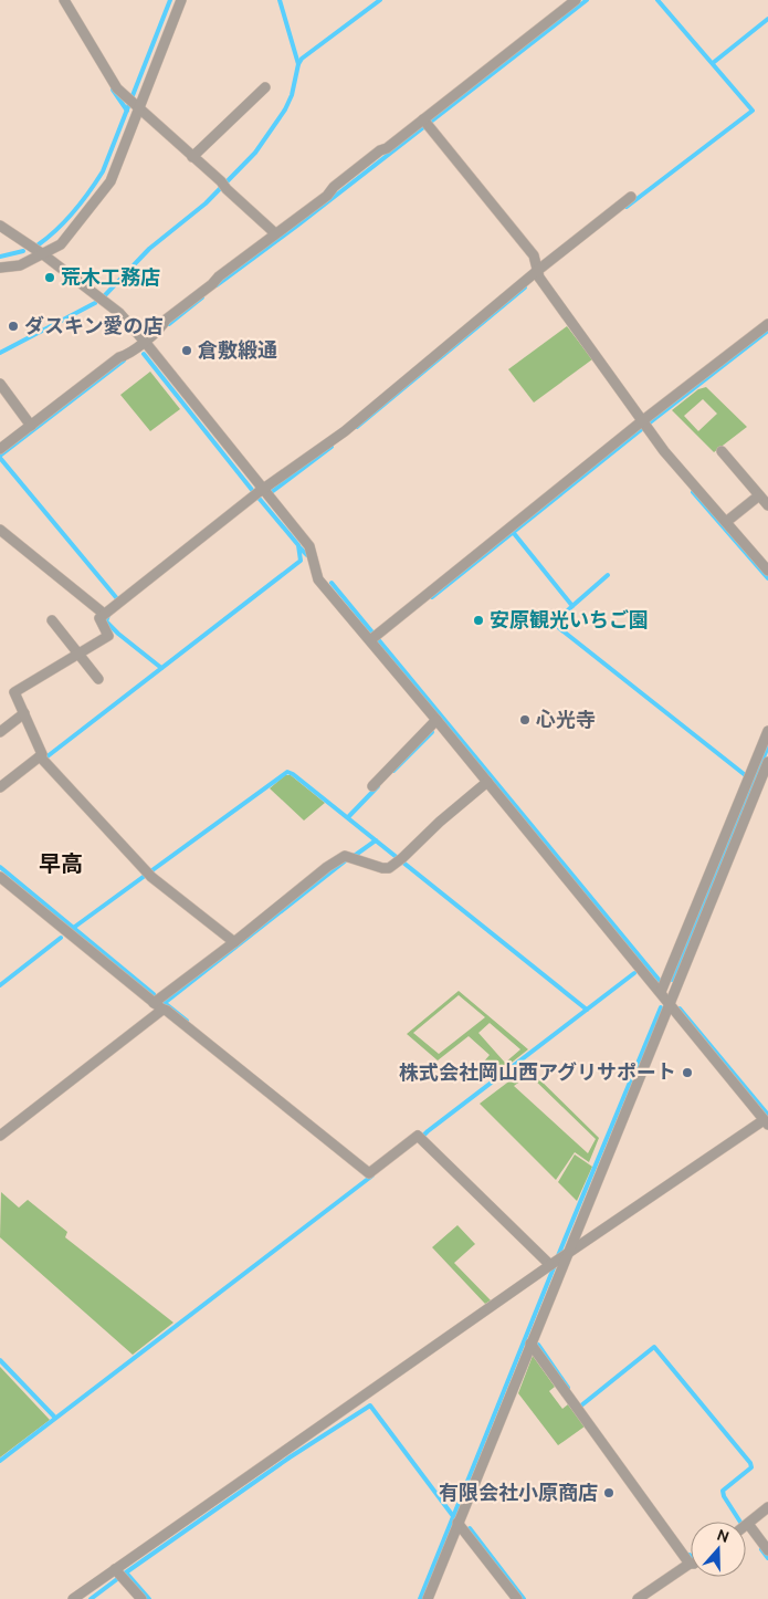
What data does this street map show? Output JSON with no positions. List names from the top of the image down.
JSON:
{
  "districts": ["早高"],
  "places": [
    "荒木工務店",
    "ダスキン愛の店",
    "倉敷緞通",
    "安原観光いちご園",
    "心光寺",
    "株式会社岡山西アグリサポート",
    "有限会社小原商店"
  ],
  "north": "top"
}
